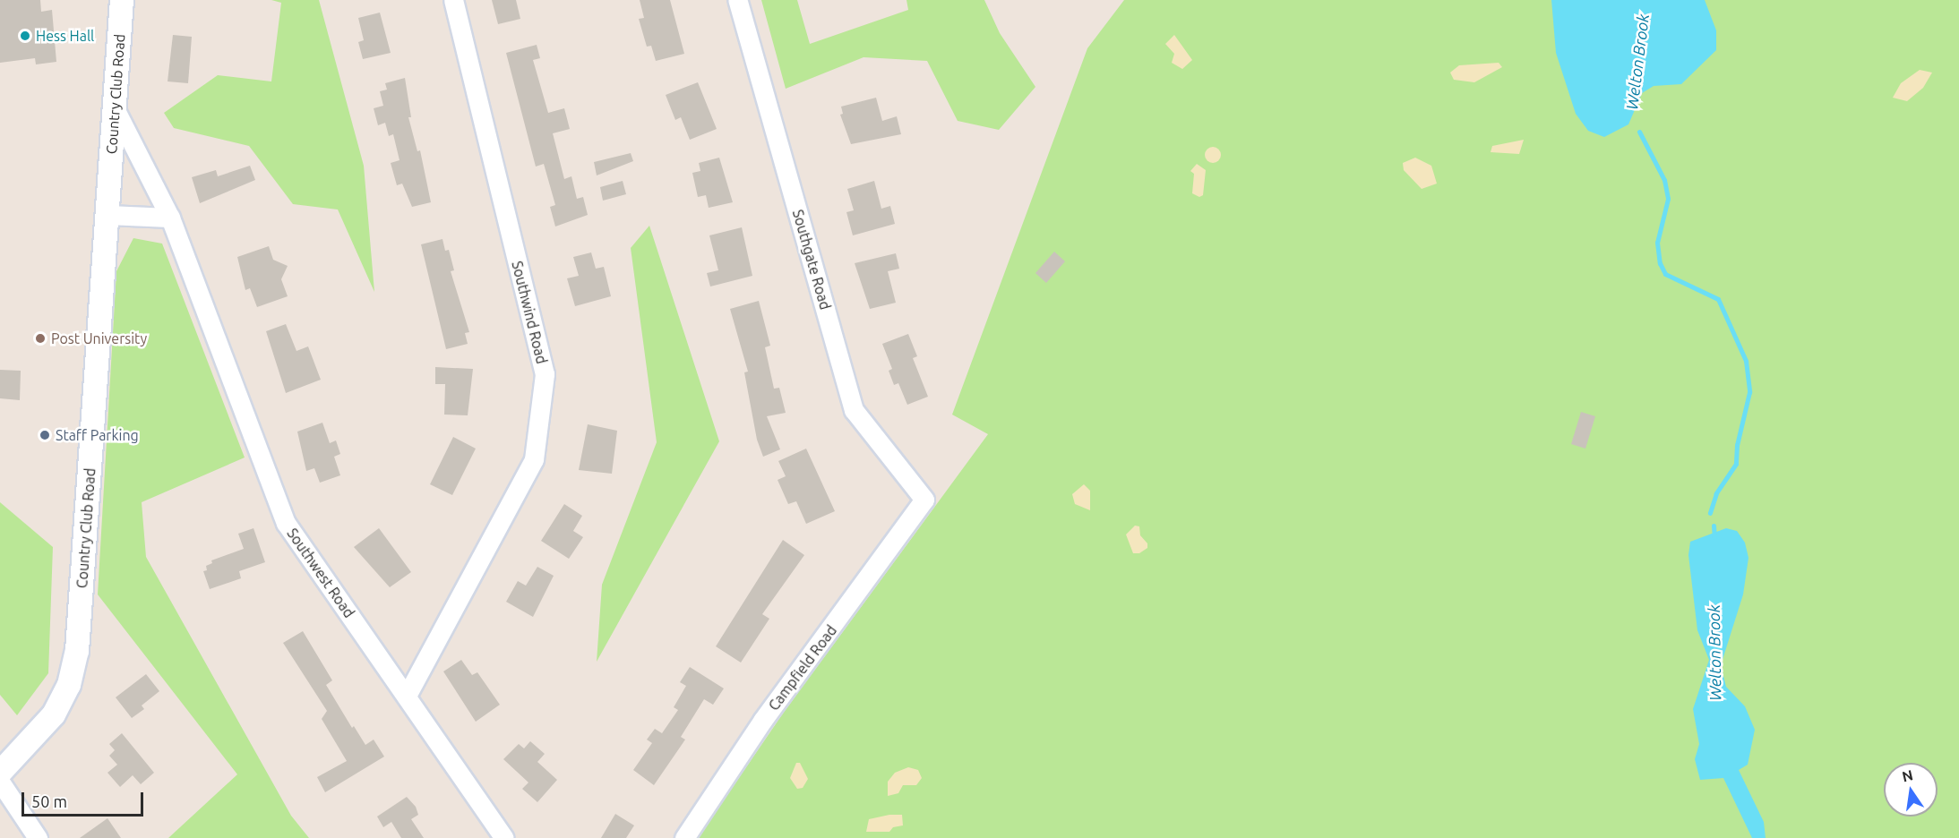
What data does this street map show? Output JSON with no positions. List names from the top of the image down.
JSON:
{
  "streets": {
    "street": [
      "Country Club Road",
      "Southgate Road",
      "Southwind Road",
      "Southwest Road",
      "Campfield Road"
    ]
  },
  "crossings": [
    ["Country Club Road", "Southwest Road"],
    ["Southgate Road", "Campfield Road"],
    ["Southwind Road", "Southwest Road"]
  ],
  "water": ["Welton Brook"],
  "places": ["Hess Hall", "Post University", "Staff Parking"],
  "scale_bar": "50 m",
  "north": "top"
}
